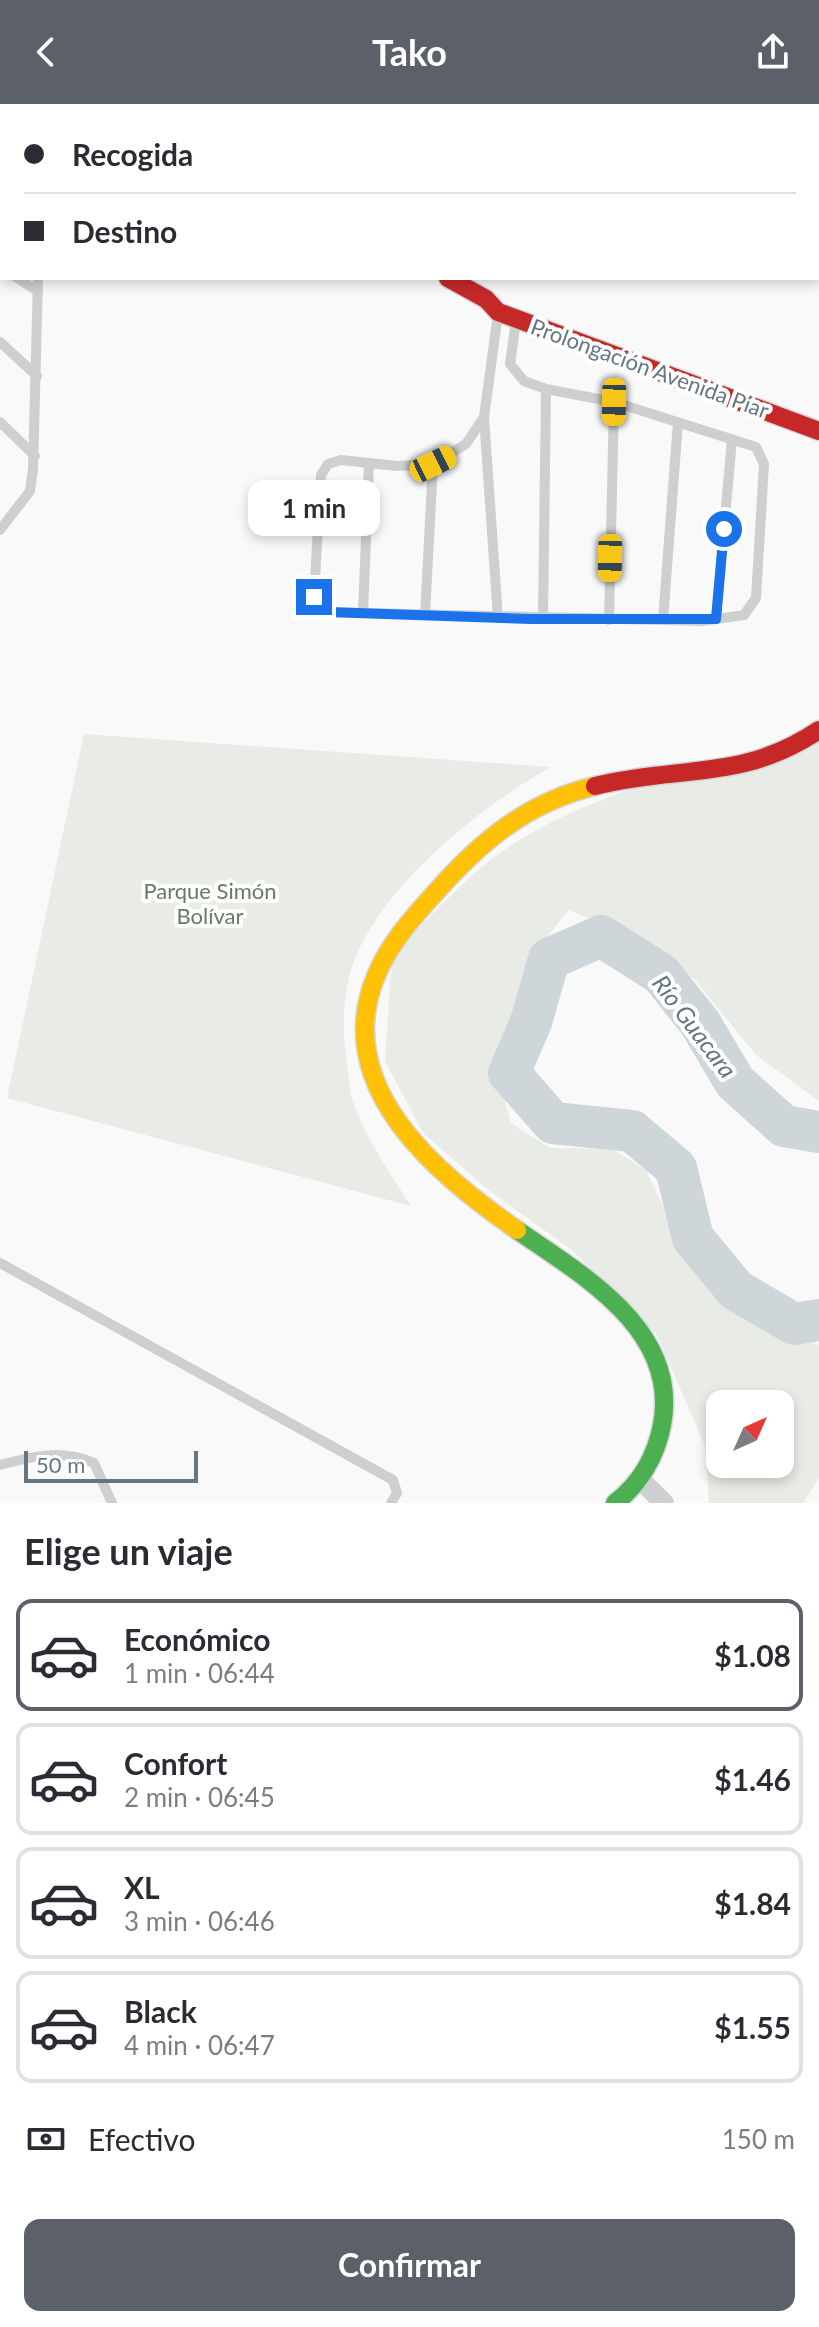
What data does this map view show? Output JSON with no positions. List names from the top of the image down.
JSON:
{
  "streets": {
    "street": ["Prolongación Avenida Piar"]
  },
  "water": ["Río Guacara"],
  "parks": ["Parque Simón Bolívar"],
  "scale_bar": "50 m",
  "north": "top right",
  "page": {
    "header": "Tako",
    "banner": ["Recogida", "Destino"],
    "bubble": "1 min",
    "scale": "50 m",
    "heading": "Elige un viaje",
    "list": [
      {
        "name": "Económico",
        "note": "1 min · 06:44",
        "value": "$1.08"
      },
      {
        "name": "Confort",
        "note": "2 min · 06:45",
        "value": "$1.46"
      },
      {
        "name": "XL",
        "note": "3 min · 06:46",
        "value": "$1.84"
      },
      {
        "name": "Black",
        "note": "4 min · 06:47",
        "value": "$1.55"
      }
    ],
    "pay": ["Efectivo", "150 m"],
    "buttons": "Confirmar"
  }
}
